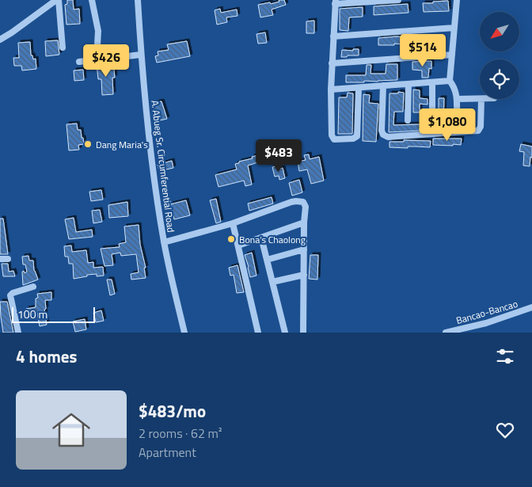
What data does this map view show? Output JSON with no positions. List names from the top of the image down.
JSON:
{
  "streets": {
    "street": ["A. Abueg Sr. Circumferential Road", "Bancao-Bancao"]
  },
  "places": ["Dang Maria's", "Bona’s Chaolong"],
  "scale_bar": "100 m",
  "north": "bottom left",
  "page": {
    "price": [
      "$514",
      "$426",
      "$1,080",
      "$483"
    ],
    "scale": "100 m",
    "heading": "4 homes",
    "list": [
      {
        "name": "$483/mo",
        "note": "2 rooms · 62 m² · Apartment"
      }
    ]
  }
}
